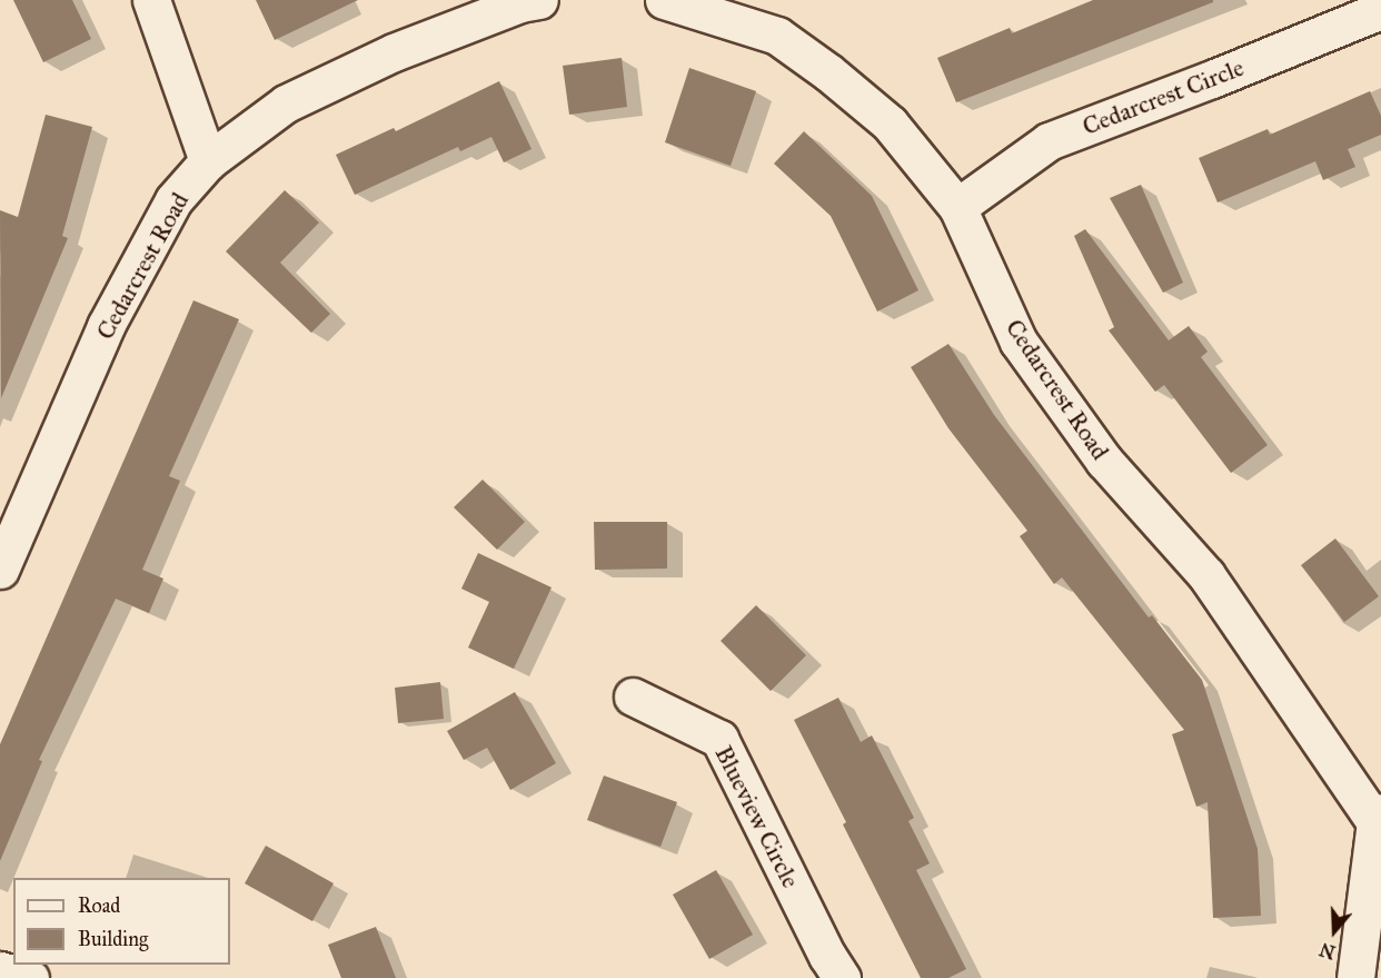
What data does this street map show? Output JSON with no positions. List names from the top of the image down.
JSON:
{
  "streets": {
    "street": ["Cedarcrest Circle", "Cedarcrest Road", "Blueview Circle"]
  },
  "crossings": [
    ["Cedarcrest Circle", "Cedarcrest Road"]
  ],
  "legend": ["Road", "Building"],
  "north": "bottom"
}
